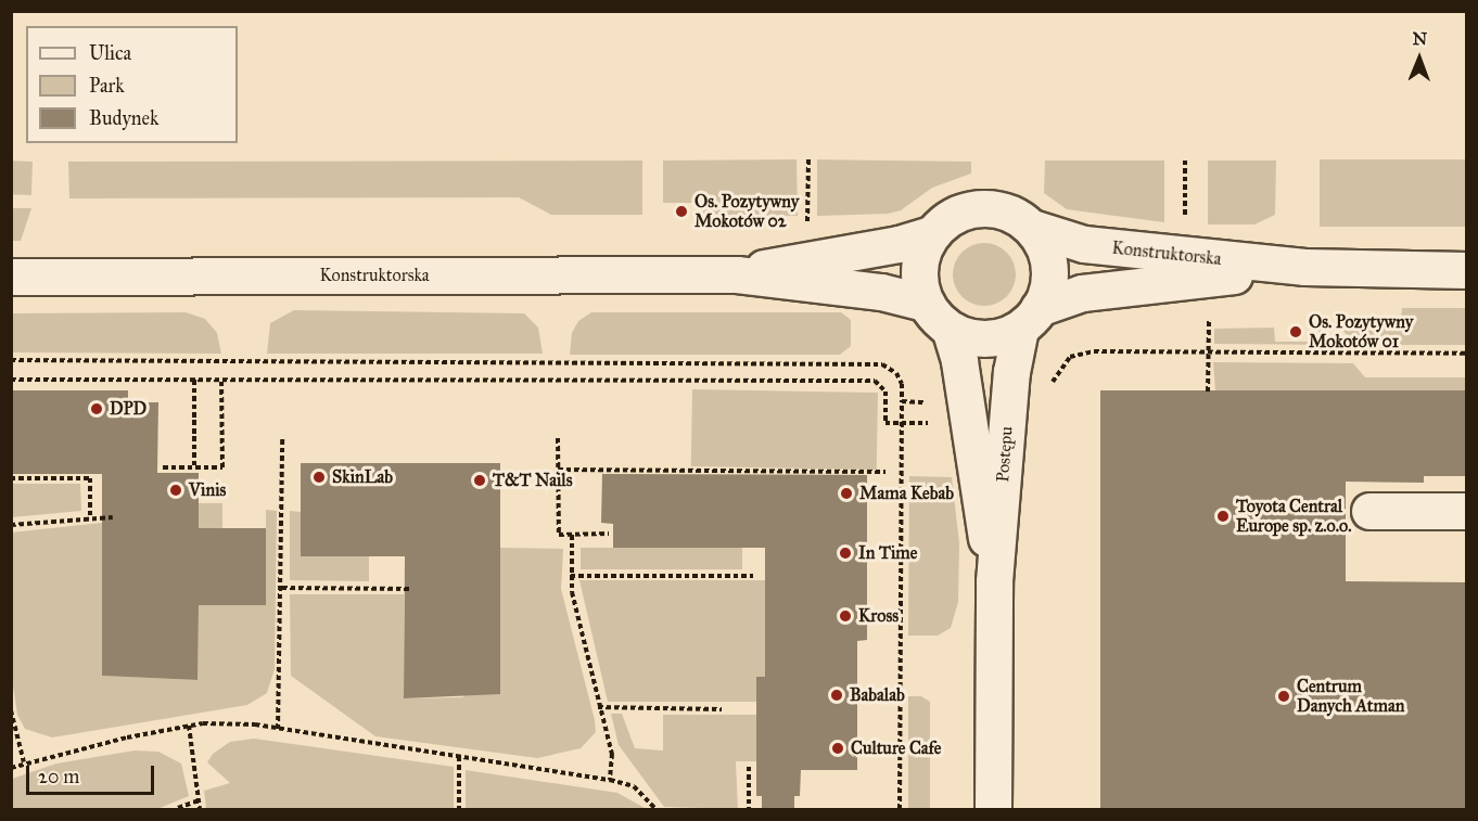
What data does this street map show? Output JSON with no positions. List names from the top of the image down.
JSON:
{
  "streets": {
    "street": ["Konstruktorska", "Postępu"]
  },
  "crossings": [
    ["Konstruktorska", "Postępu"]
  ],
  "places": [
    "Os. Pozytywny Mokotów 02",
    "Os. Pozytywny Mokotów 01",
    "DPD",
    "SkinLab",
    "T&T Nails",
    "Vinis",
    "Mama Kebab",
    "Toyota Central Europe sp. z.o.o.",
    "In Time",
    "Kross",
    "Babalab",
    "Centrum Danych Atman",
    "Culture Cafe"
  ],
  "legend": ["Ulica", "Park", "Budynek"],
  "scale_bar": "20 m",
  "north": "top"
}
